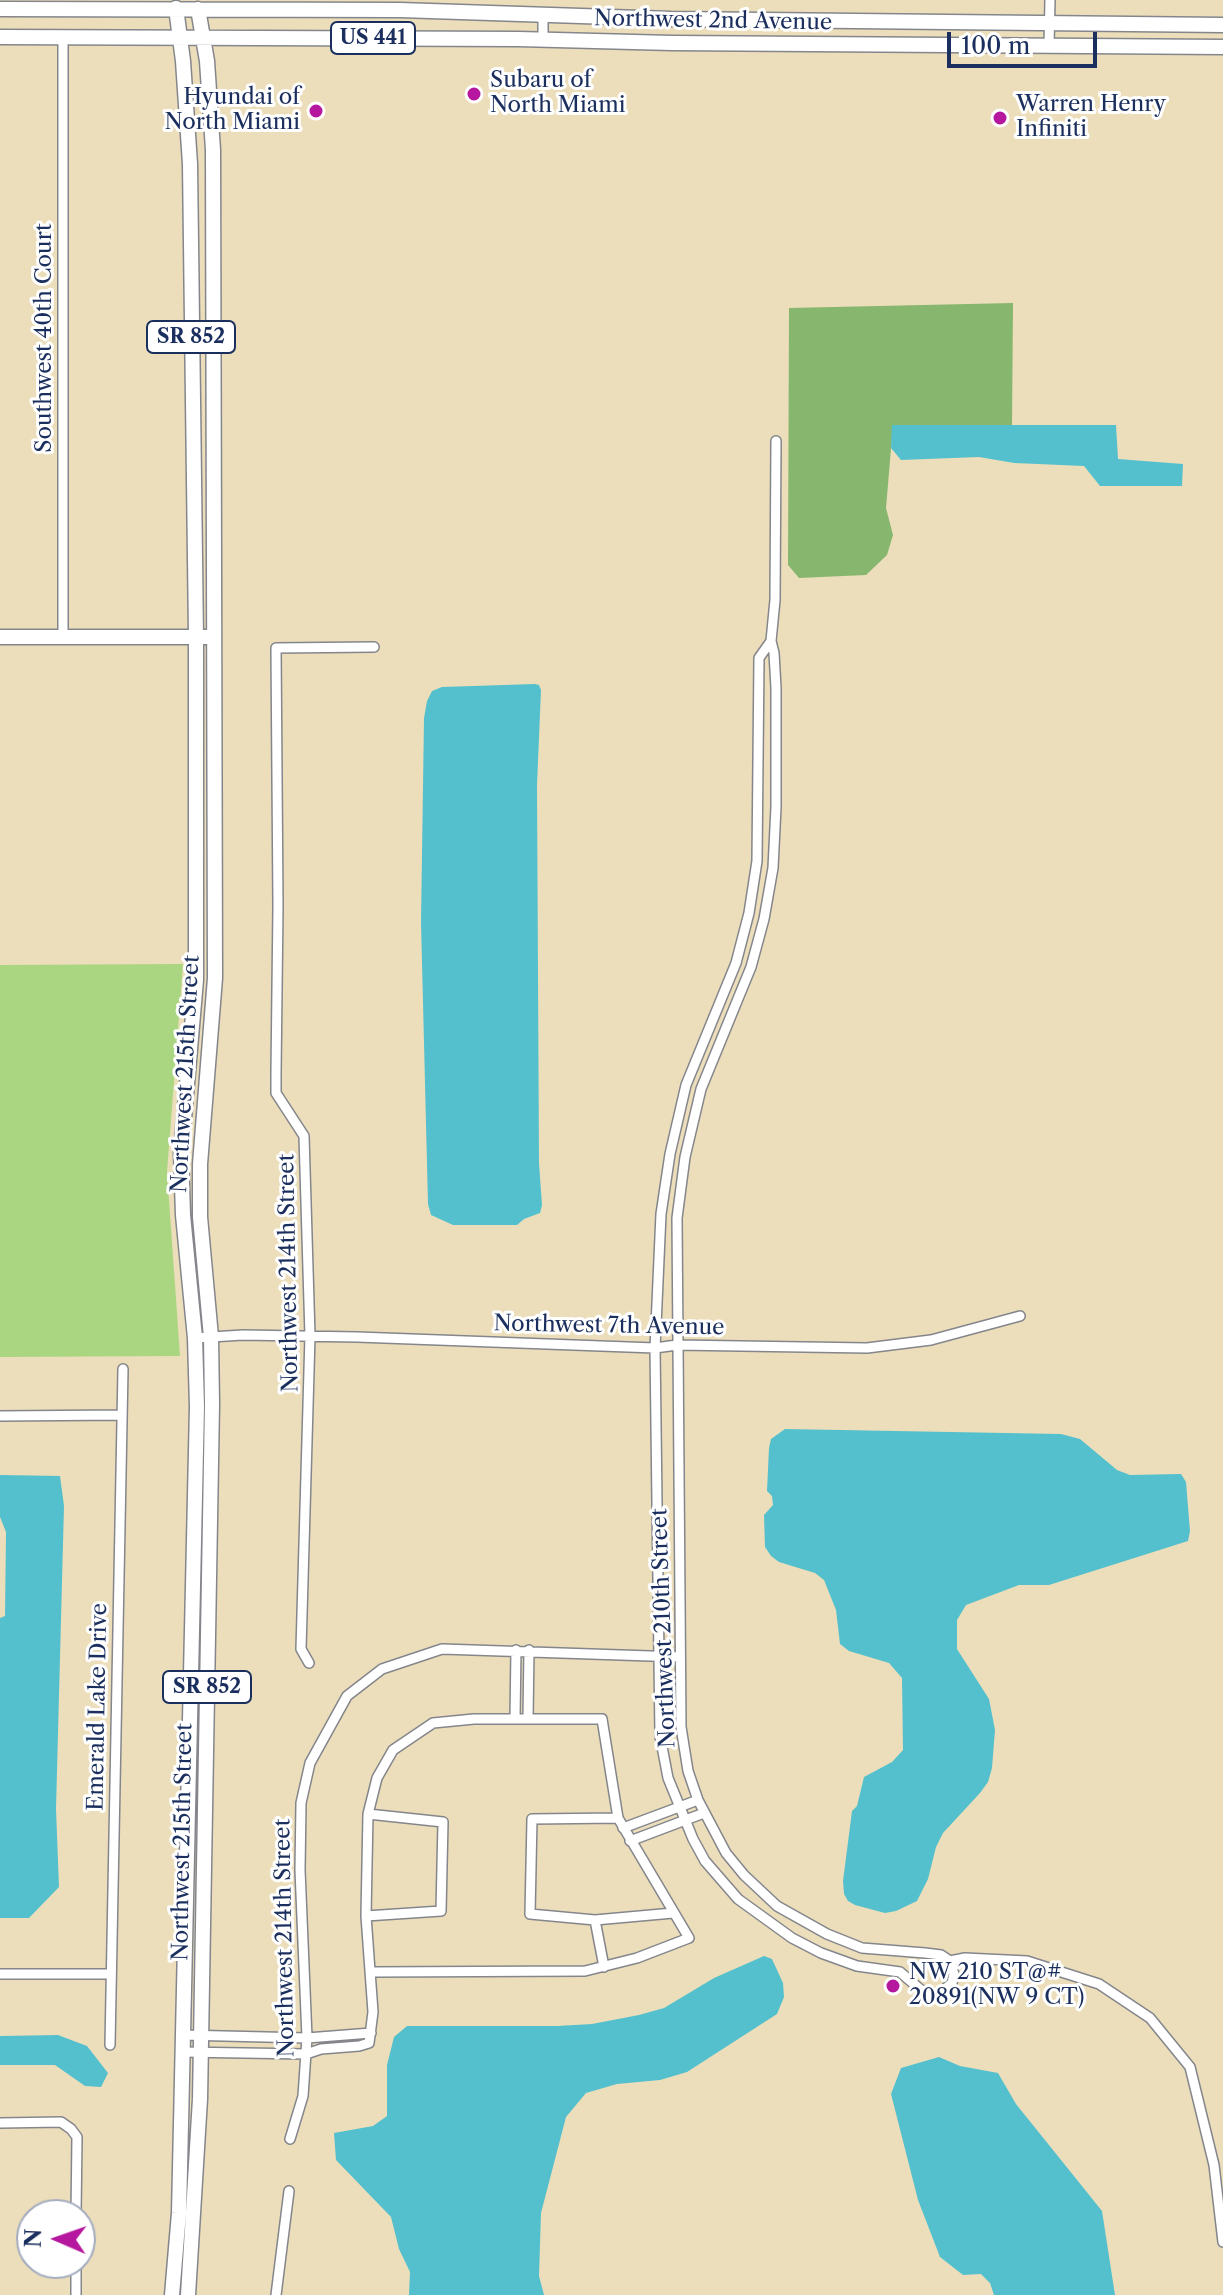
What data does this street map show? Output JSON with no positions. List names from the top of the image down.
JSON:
{
  "streets": {
    "main road": [
      "Northwest 2nd Avenue",
      "US 441",
      "SR 852",
      "Northwest 215th Street"
    ],
    "street": [
      "Southwest 40th Court",
      "Northwest 214th Street",
      "Northwest 7th Avenue",
      "Northwest 210th Street",
      "Emerald Lake Drive"
    ]
  },
  "crossings": [
    ["Northwest 2nd Avenue", "US 441"],
    ["Northwest 2nd Avenue", "Northwest 215th Street"],
    ["US 441", "Southwest 40th Court"],
    ["US 441", "Northwest 215th Street"],
    ["Northwest 215th Street", "Northwest 7th Avenue"],
    ["Northwest 214th Street", "Northwest 7th Avenue"],
    ["Northwest 7th Avenue", "Northwest 210th Street"]
  ],
  "places": [
    "Subaru of North Miami",
    "Hyundai of North Miami",
    "Warren Henry Infiniti",
    "NW 210 ST@# 20891(NW 9 CT)"
  ],
  "scale_bar": "100 m",
  "north": "left"
}
